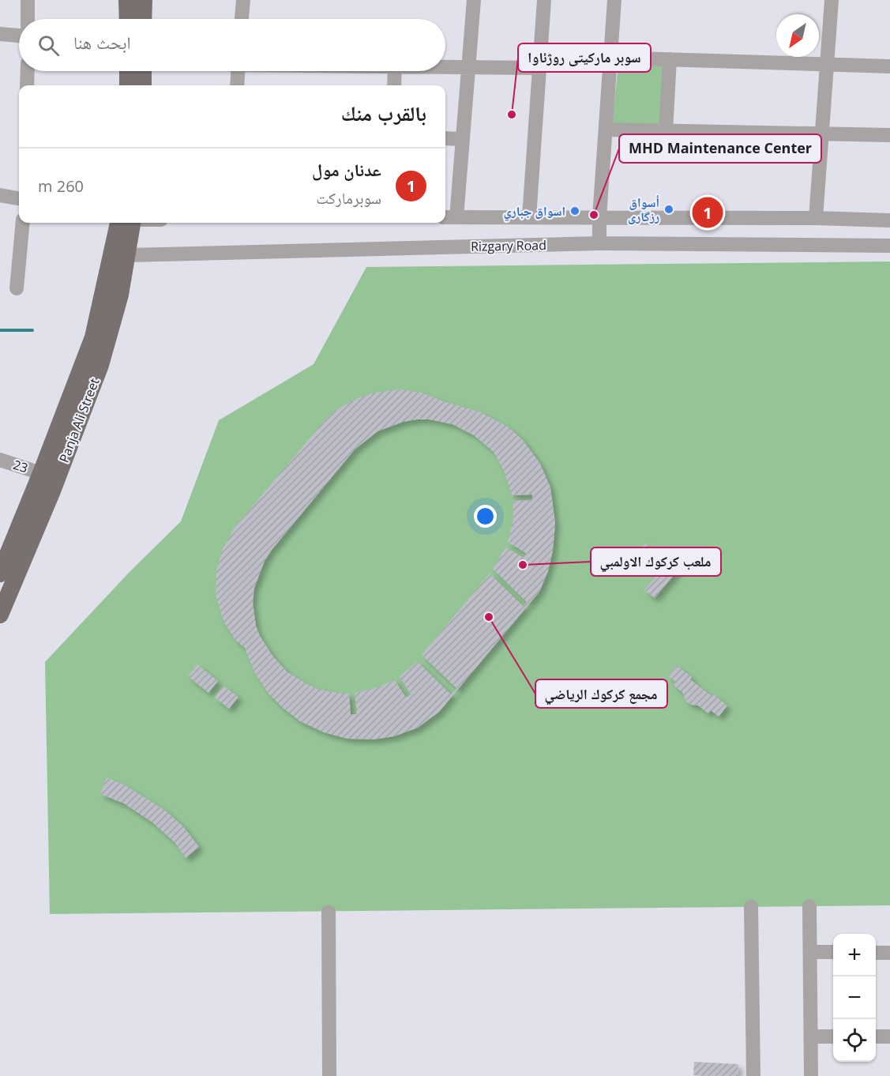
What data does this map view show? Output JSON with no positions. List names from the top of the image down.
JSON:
{
  "streets": {
    "main road": ["Panja Ali Street"],
    "street": ["Rizgary Road", "23"]
  },
  "crossings": [
    ["Rizgary Road", "Panja Ali Street"],
    ["Panja Ali Street", "23"]
  ],
  "places": [
    "سوبر ماركيتى روژئاوا",
    "أسواق رزگارى",
    "اسواق جباري",
    "MHD Maintenance Center",
    "ملعب كركوك الاولمبي",
    "مجمع كركوك الرياضي"
  ],
  "north": "bottom left",
  "page": {
    "search": "ابحث هنا",
    "heading": "بالقرب منك",
    "list": [
      {
        "mark": "1",
        "name": "عدنان مول",
        "note": "سوبرماركت",
        "value": "260 m"
      }
    ],
    "pins": "1",
    "map_buttons": ["+", "−"]
  }
}
